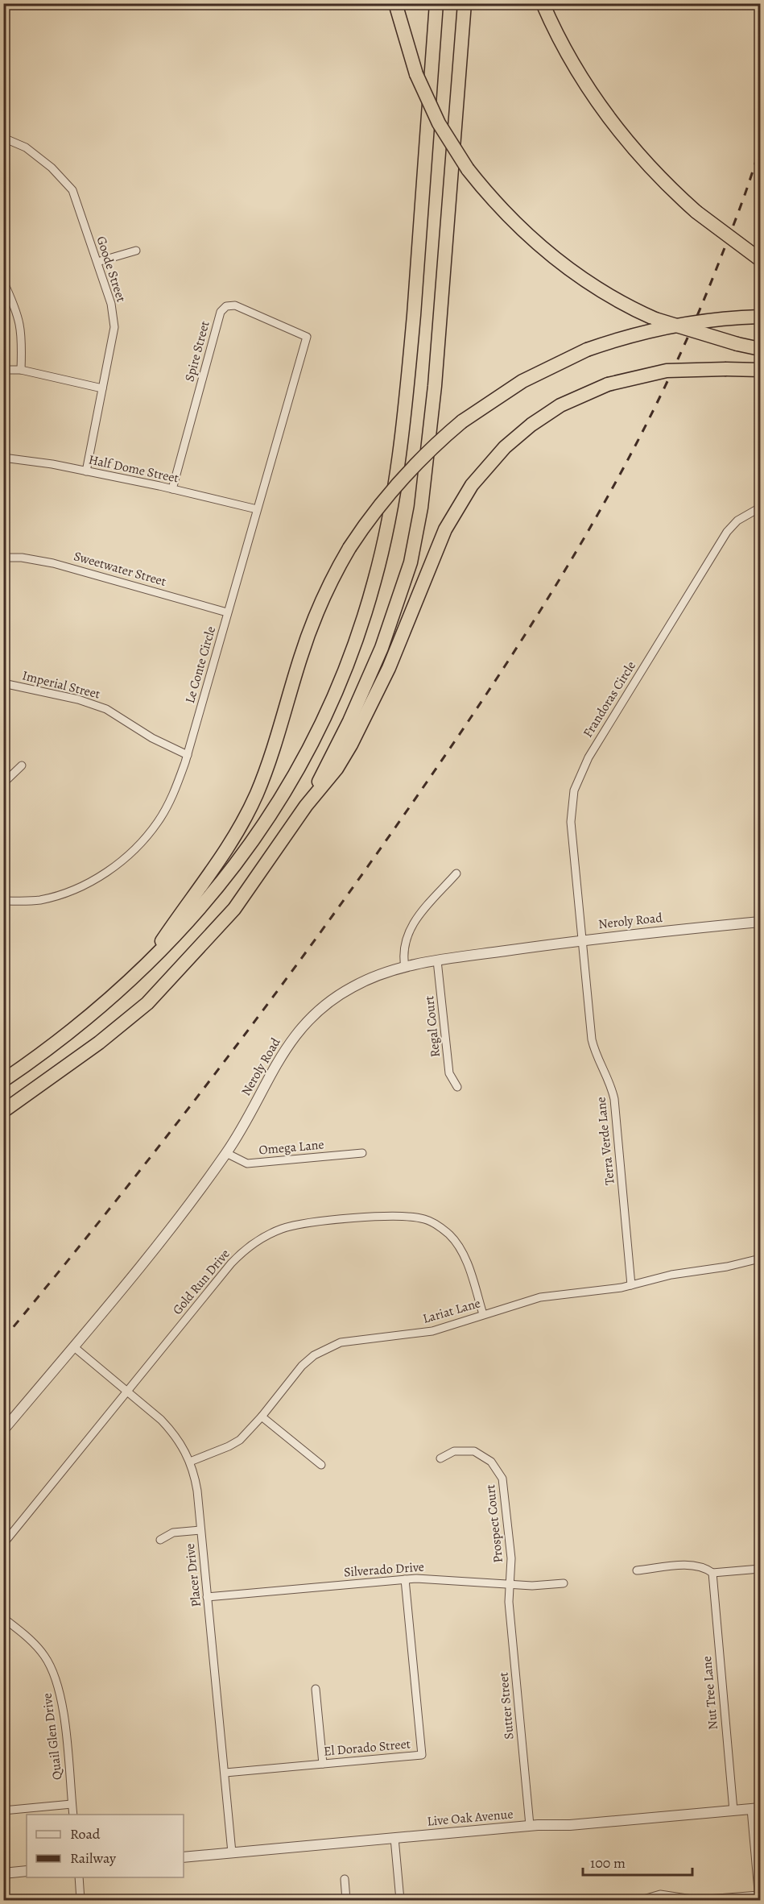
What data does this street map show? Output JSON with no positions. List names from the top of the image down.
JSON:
{
  "streets": {
    "street": [
      "Goode Street",
      "Spire Street",
      "Half Dome Street",
      "Sweetwater Street",
      "Le Conte Circle",
      "Imperial Street",
      "Frandoras Circle",
      "Neroly Road",
      "Regal Court",
      "Terra Verde Lane",
      "Omega Lane",
      "Gold Run Drive",
      "Lariat Lane",
      "Prospect Court",
      "Silverado Drive",
      "Placer Drive",
      "Nut Tree Lane",
      "Sutter Street",
      "Quail Glen Drive",
      "El Dorado Street",
      "Live Oak Avenue"
    ]
  },
  "crossings": [
    ["Goode Street", "Half Dome Street"],
    ["Spire Street", "Half Dome Street"],
    ["Spire Street", "Le Conte Circle"],
    ["Half Dome Street", "Le Conte Circle"],
    ["Sweetwater Street", "Le Conte Circle"],
    ["Le Conte Circle", "Imperial Street"],
    ["Frandoras Circle", "Neroly Road"],
    ["Frandoras Circle", "Terra Verde Lane"],
    ["Neroly Road", "Regal Court"],
    ["Neroly Road", "Terra Verde Lane"],
    ["Neroly Road", "Omega Lane"],
    ["Neroly Road", "Placer Drive"],
    ["Terra Verde Lane", "Lariat Lane"],
    ["Gold Run Drive", "Lariat Lane"],
    ["Gold Run Drive", "Placer Drive"],
    ["Lariat Lane", "Placer Drive"],
    ["Prospect Court", "Silverado Drive"],
    ["Prospect Court", "Sutter Street"],
    ["Silverado Drive", "Placer Drive"],
    ["Silverado Drive", "Sutter Street"],
    ["Silverado Drive", "El Dorado Street"],
    ["Placer Drive", "El Dorado Street"],
    ["Placer Drive", "Live Oak Avenue"],
    ["Nut Tree Lane", "Live Oak Avenue"],
    ["Sutter Street", "Live Oak Avenue"]
  ],
  "legend": ["Road", "Railway"],
  "scale_bar": "100 m"
}
